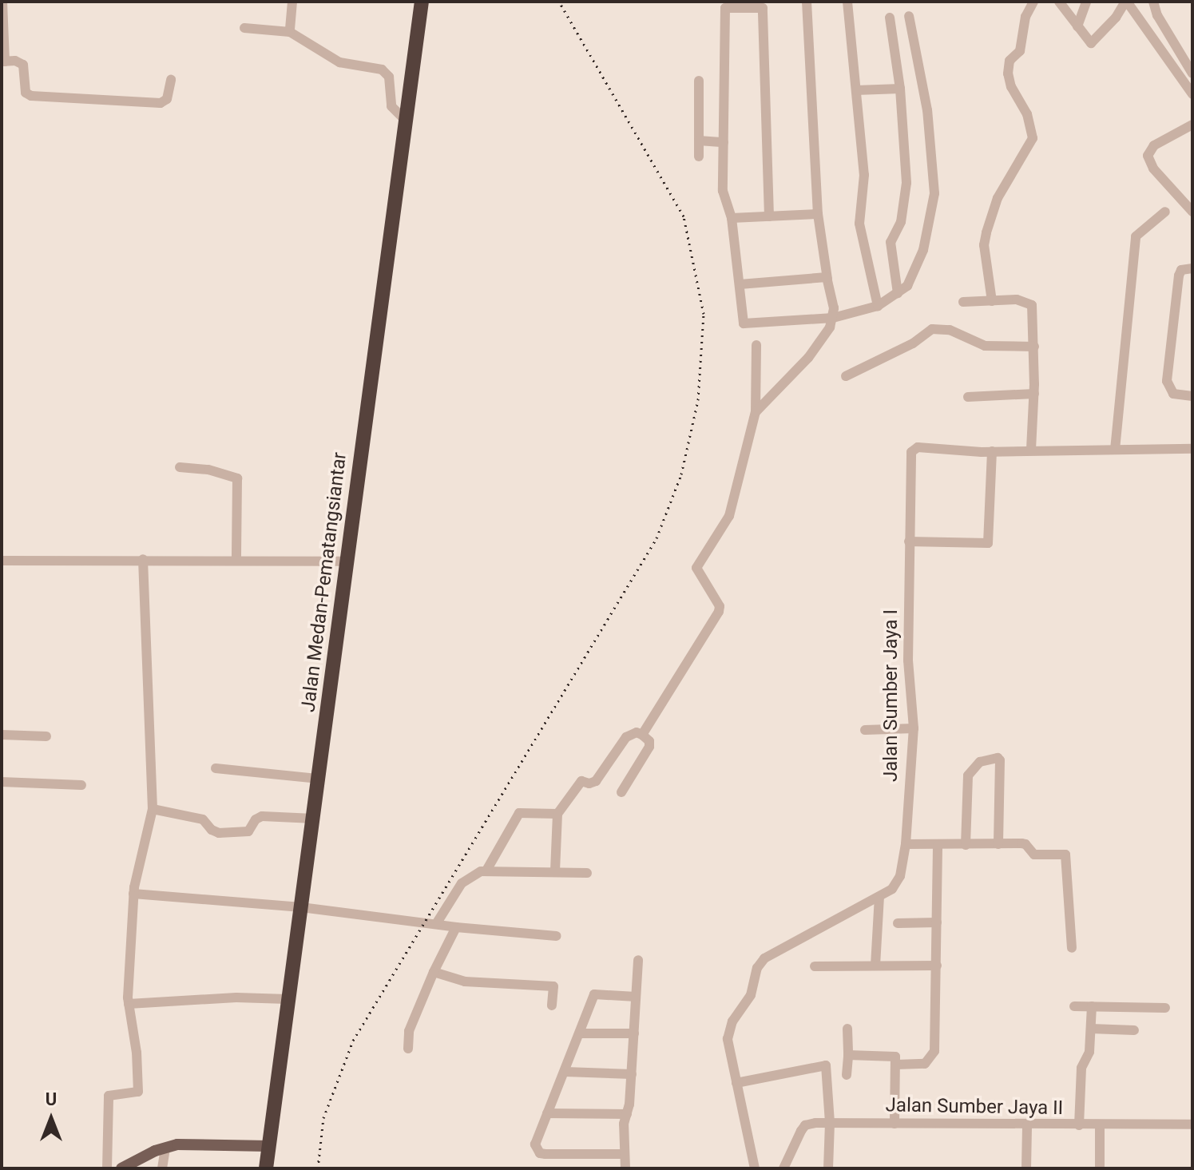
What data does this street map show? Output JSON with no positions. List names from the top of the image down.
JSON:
{
  "streets": {
    "highway": ["Jalan Medan-Pematangsiantar"],
    "street": ["Jalan Sumber Jaya I", "Jalan Sumber Jaya II"]
  },
  "north": "top"
}
